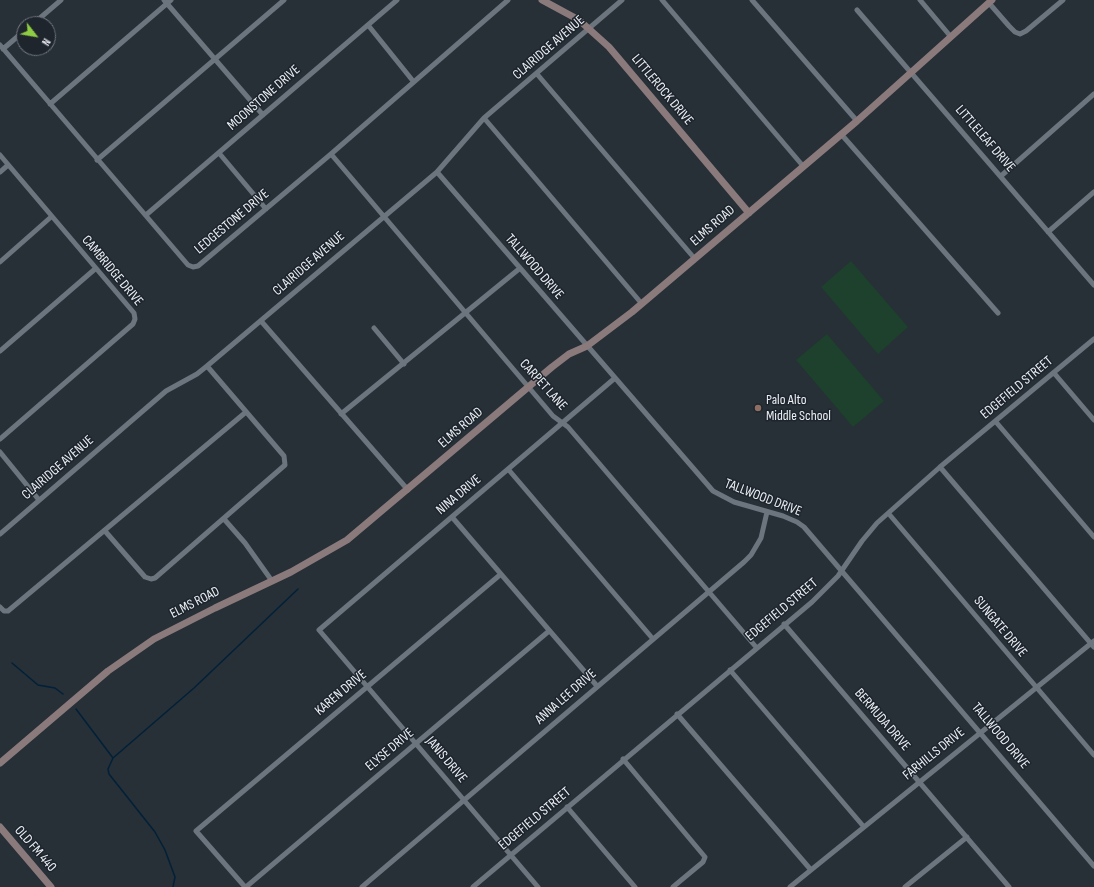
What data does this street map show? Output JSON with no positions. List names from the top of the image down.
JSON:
{
  "streets": {
    "main road": ["LITTLEROCK DRIVE", "ELMS ROAD", "OLD FM 440"],
    "street": [
      "CLAIRIDGE AVENUE",
      "MOONSTONE DRIVE",
      "LITTLELEAF DRIVE",
      "LEDGESTONE DRIVE",
      "TALLWOOD DRIVE",
      "CAMBRIDGE DRIVE",
      "CARPET LANE",
      "EDGEFIELD STREET",
      "NINA DRIVE",
      "SUNGATE DRIVE",
      "KAREN DRIVE",
      "ANNA LEE DRIVE",
      "BERMUDA DRIVE",
      "ELYSE DRIVE",
      "FARHILLS DRIVE",
      "JANIS DRIVE"
    ]
  },
  "crossings": [
    ["CLAIRIDGE AVENUE", "LITTLEROCK DRIVE"],
    ["CLAIRIDGE AVENUE", "TALLWOOD DRIVE"],
    ["CLAIRIDGE AVENUE", "CARPET LANE"],
    ["LITTLEROCK DRIVE", "ELMS ROAD"],
    ["MOONSTONE DRIVE", "LEDGESTONE DRIVE"],
    ["LITTLELEAF DRIVE", "ELMS ROAD"],
    ["LEDGESTONE DRIVE", "CARPET LANE"],
    ["ELMS ROAD", "TALLWOOD DRIVE"],
    ["ELMS ROAD", "CARPET LANE"],
    ["TALLWOOD DRIVE", "EDGEFIELD STREET"],
    ["TALLWOOD DRIVE", "NINA DRIVE"],
    ["TALLWOOD DRIVE", "ANNA LEE DRIVE"],
    ["TALLWOOD DRIVE", "FARHILLS DRIVE"],
    ["CARPET LANE", "EDGEFIELD STREET"],
    ["CARPET LANE", "NINA DRIVE"],
    ["CARPET LANE", "ANNA LEE DRIVE"],
    ["EDGEFIELD STREET", "SUNGATE DRIVE"],
    ["EDGEFIELD STREET", "BERMUDA DRIVE"],
    ["EDGEFIELD STREET", "JANIS DRIVE"],
    ["NINA DRIVE", "JANIS DRIVE"],
    ["SUNGATE DRIVE", "FARHILLS DRIVE"],
    ["KAREN DRIVE", "ELYSE DRIVE"],
    ["KAREN DRIVE", "JANIS DRIVE"],
    ["ANNA LEE DRIVE", "JANIS DRIVE"],
    ["BERMUDA DRIVE", "FARHILLS DRIVE"],
    ["ELYSE DRIVE", "JANIS DRIVE"]
  ],
  "places": ["Palo Alto Middle School"],
  "north": "bottom right"
}
